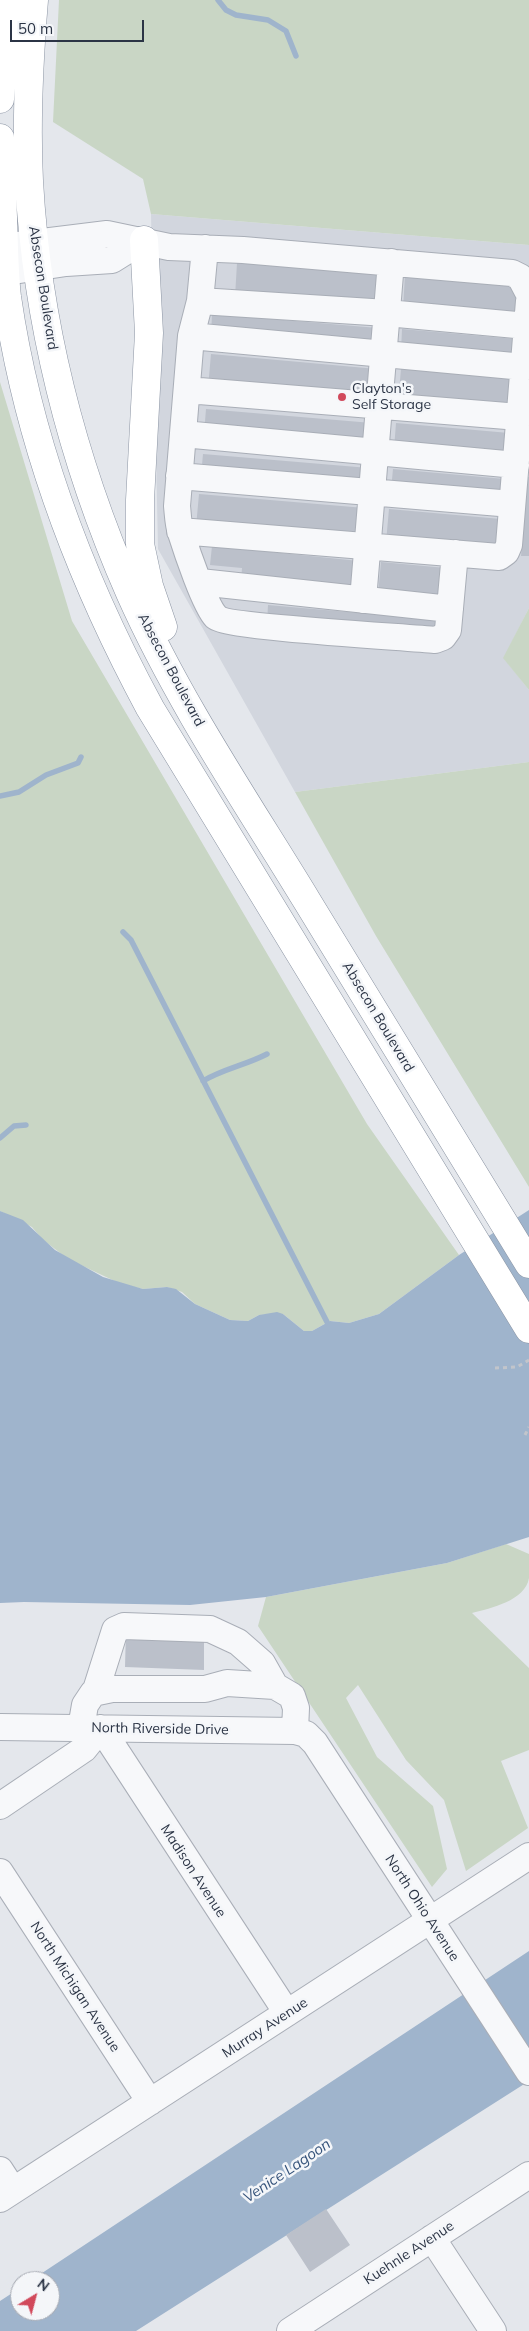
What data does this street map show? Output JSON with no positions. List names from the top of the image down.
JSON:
{
  "streets": {
    "highway": ["Absecon Boulevard"],
    "street": [
      "North Riverside Drive",
      "Madison Avenue",
      "North Ohio Avenue",
      "North Michigan Avenue",
      "Murray Avenue",
      "Kuehnle Avenue"
    ]
  },
  "crossings": [
    ["North Riverside Drive", "Madison Avenue"],
    ["North Riverside Drive", "North Ohio Avenue"],
    ["Madison Avenue", "Murray Avenue"],
    ["North Ohio Avenue", "Murray Avenue"],
    ["North Michigan Avenue", "Murray Avenue"]
  ],
  "water": ["Venice Lagoon"],
  "places": ["Clayton's Self Storage"],
  "scale_bar": "50 m",
  "north": "top right"
}
